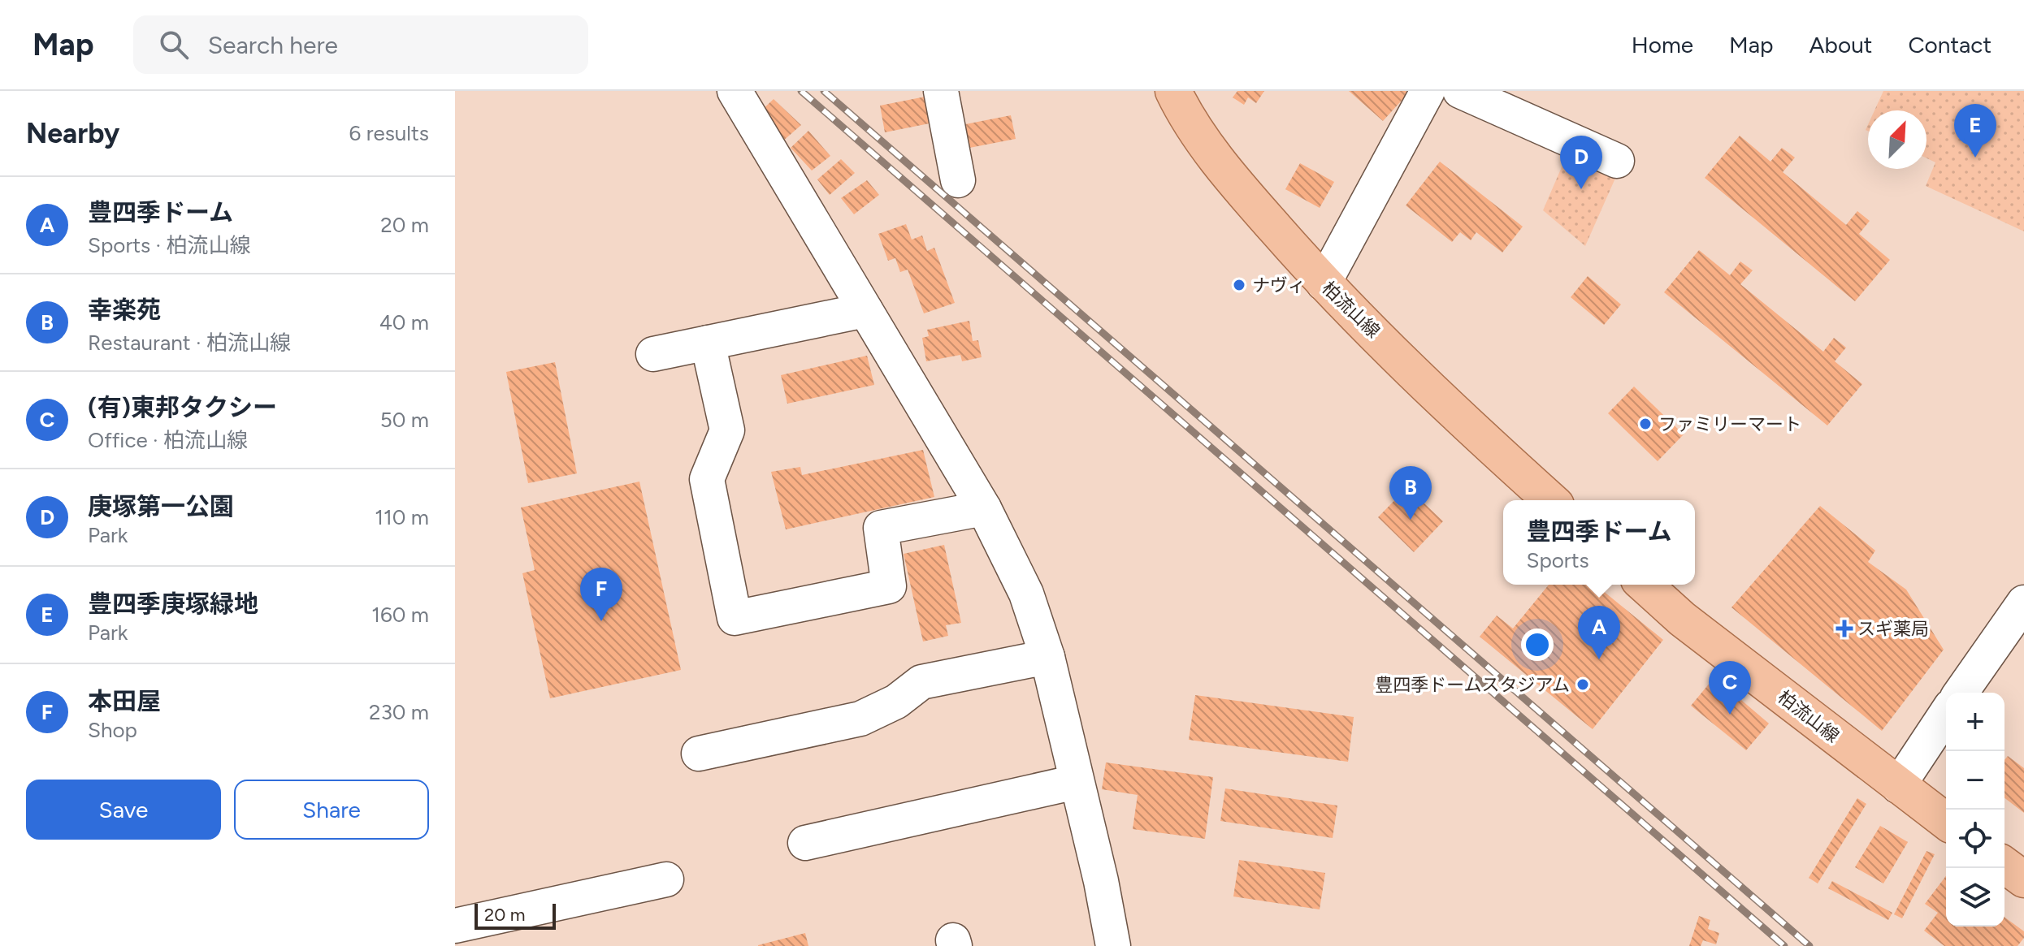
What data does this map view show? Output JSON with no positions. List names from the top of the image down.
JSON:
{
  "streets": {
    "main road": ["柏流山線"]
  },
  "places": {
    "other": ["ナヴィ", "ファミリーマート", "豊四季ドームスタジアム"],
    "health": ["スギ薬局"]
  },
  "scale_bar": "20 m",
  "north": "top right",
  "page": {
    "header": "Map",
    "search": "Search here",
    "nav": [
      "Home",
      "Map",
      "About",
      "Contact"
    ],
    "heading": ["Nearby", "6 results"],
    "pins": [
      "E",
      "D",
      "B",
      "F",
      "A",
      "C"
    ],
    "list": [
      {
        "mark": "A",
        "name": "豊四季ドーム",
        "note": "Sports · 柏流山線",
        "value": "20 m"
      },
      {
        "mark": "B",
        "name": "幸楽苑",
        "note": "Restaurant · 柏流山線",
        "value": "40 m"
      },
      {
        "mark": "C",
        "name": "(有)東邦タクシー",
        "note": "Office · 柏流山線",
        "value": "50 m"
      },
      {
        "mark": "D",
        "name": "庚塚第一公園",
        "note": "Park",
        "value": "110 m"
      },
      {
        "mark": "E",
        "name": "豊四季庚塚緑地",
        "note": "Park",
        "value": "160 m"
      },
      {
        "mark": "F",
        "name": "本田屋",
        "note": "Shop",
        "value": "230 m"
      }
    ],
    "popup": ["豊四季ドーム", "Sports"],
    "map_buttons": ["+", "−"],
    "buttons": ["Save", "Share"],
    "scale": "20 m"
  }
}
